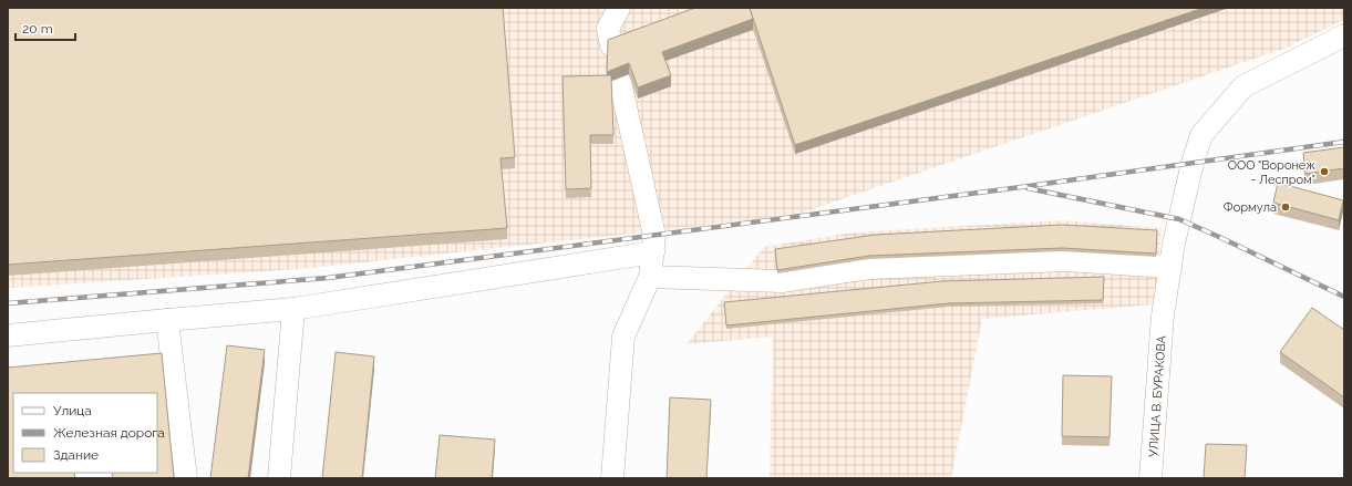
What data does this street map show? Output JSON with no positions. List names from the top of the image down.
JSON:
{
  "streets": {
    "street": ["УЛИЦА В. БУРАКОВА"]
  },
  "places": ["ООО \"Воронеж - Леспром\"", "Формула"],
  "legend": ["Улица", "Железная дорога", "Здание"],
  "scale_bar": "20 m"
}
